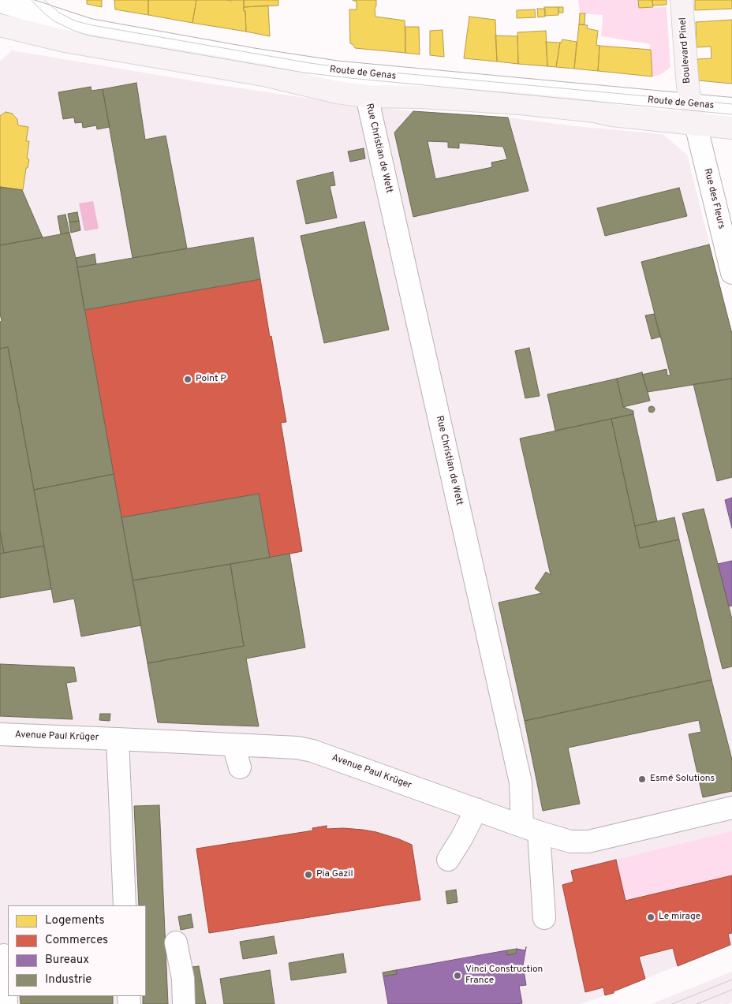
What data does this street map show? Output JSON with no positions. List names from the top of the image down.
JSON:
{
  "streets": {
    "main road": ["Boulevard Pinel", "Route de Genas"],
    "street": ["Rue Christian de Wett", "Rue des Fleurs", "Avenue Paul Krüger"]
  },
  "crossings": [
    ["Boulevard Pinel", "Route de Genas"],
    ["Boulevard Pinel", "Rue des Fleurs"],
    ["Route de Genas", "Rue Christian de Wett"],
    ["Route de Genas", "Rue des Fleurs"],
    ["Rue Christian de Wett", "Avenue Paul Krüger"]
  ],
  "places": [
    "Point P",
    "Esmé Solutions",
    "Pia Gazil",
    "Le mirage",
    "Vinci Construction France"
  ],
  "legend": [
    "Logements",
    "Commerces",
    "Bureaux",
    "Industrie"
  ]
}
